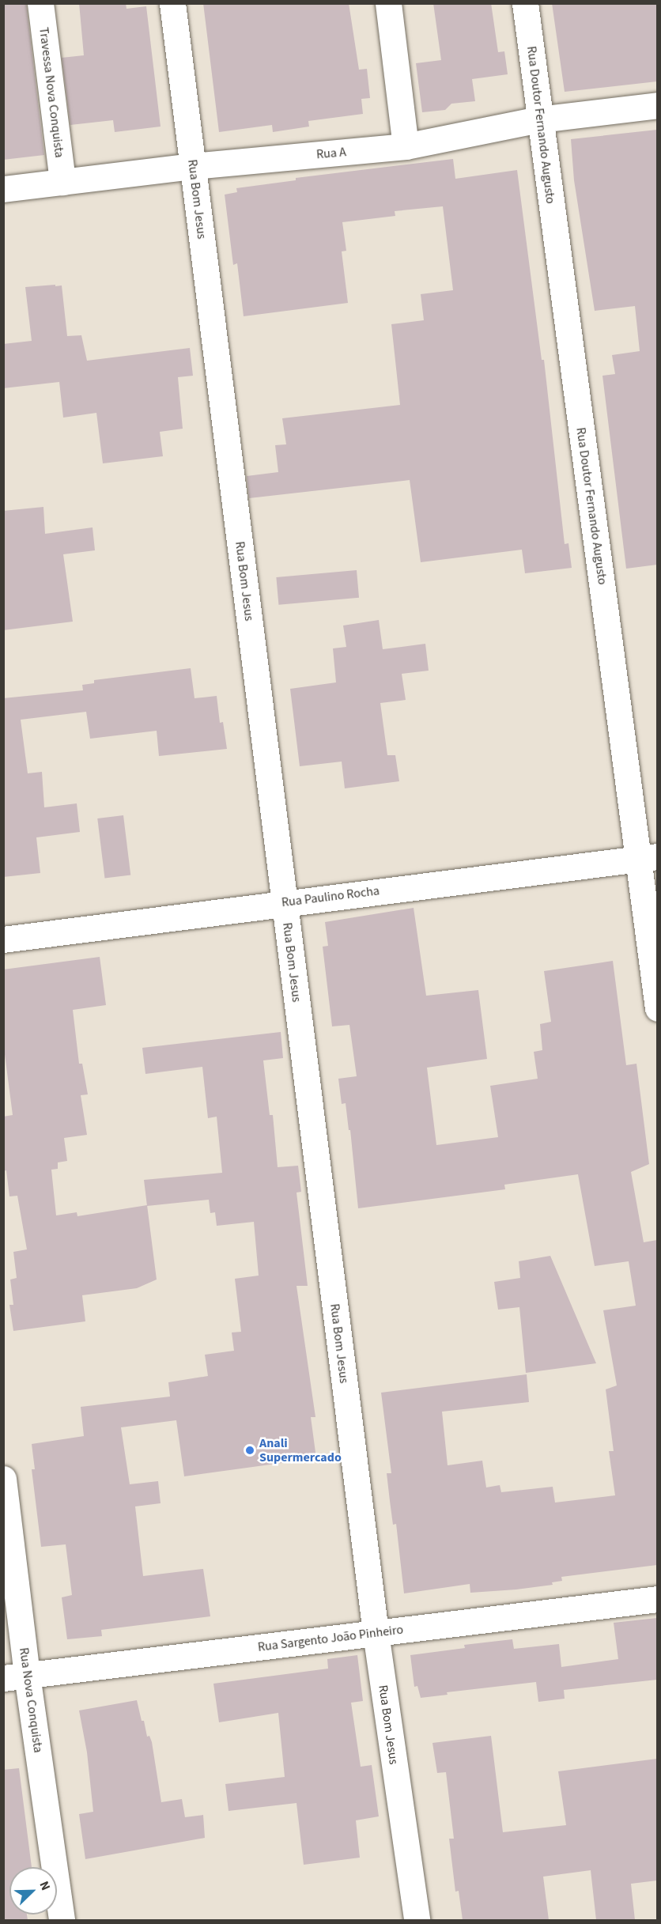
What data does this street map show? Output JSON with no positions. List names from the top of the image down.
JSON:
{
  "streets": {
    "street": [
      "Travessa Nova Conquista",
      "Rua Doutor Fernando Augusto",
      "Rua A",
      "Rua Bom Jesus",
      "Rua Paulino Rocha",
      "Rua Sargento João Pinheiro",
      "Rua Nova Conquista"
    ]
  },
  "crossings": [
    ["Travessa Nova Conquista", "Rua A"],
    ["Rua Doutor Fernando Augusto", "Rua A"],
    ["Rua Doutor Fernando Augusto", "Rua Paulino Rocha"],
    ["Rua A", "Rua Bom Jesus"],
    ["Rua Bom Jesus", "Rua Paulino Rocha"],
    ["Rua Bom Jesus", "Rua Sargento João Pinheiro"],
    ["Rua Sargento João Pinheiro", "Rua Nova Conquista"]
  ],
  "places": ["Anali Supermercado"],
  "north": "top right"
}
